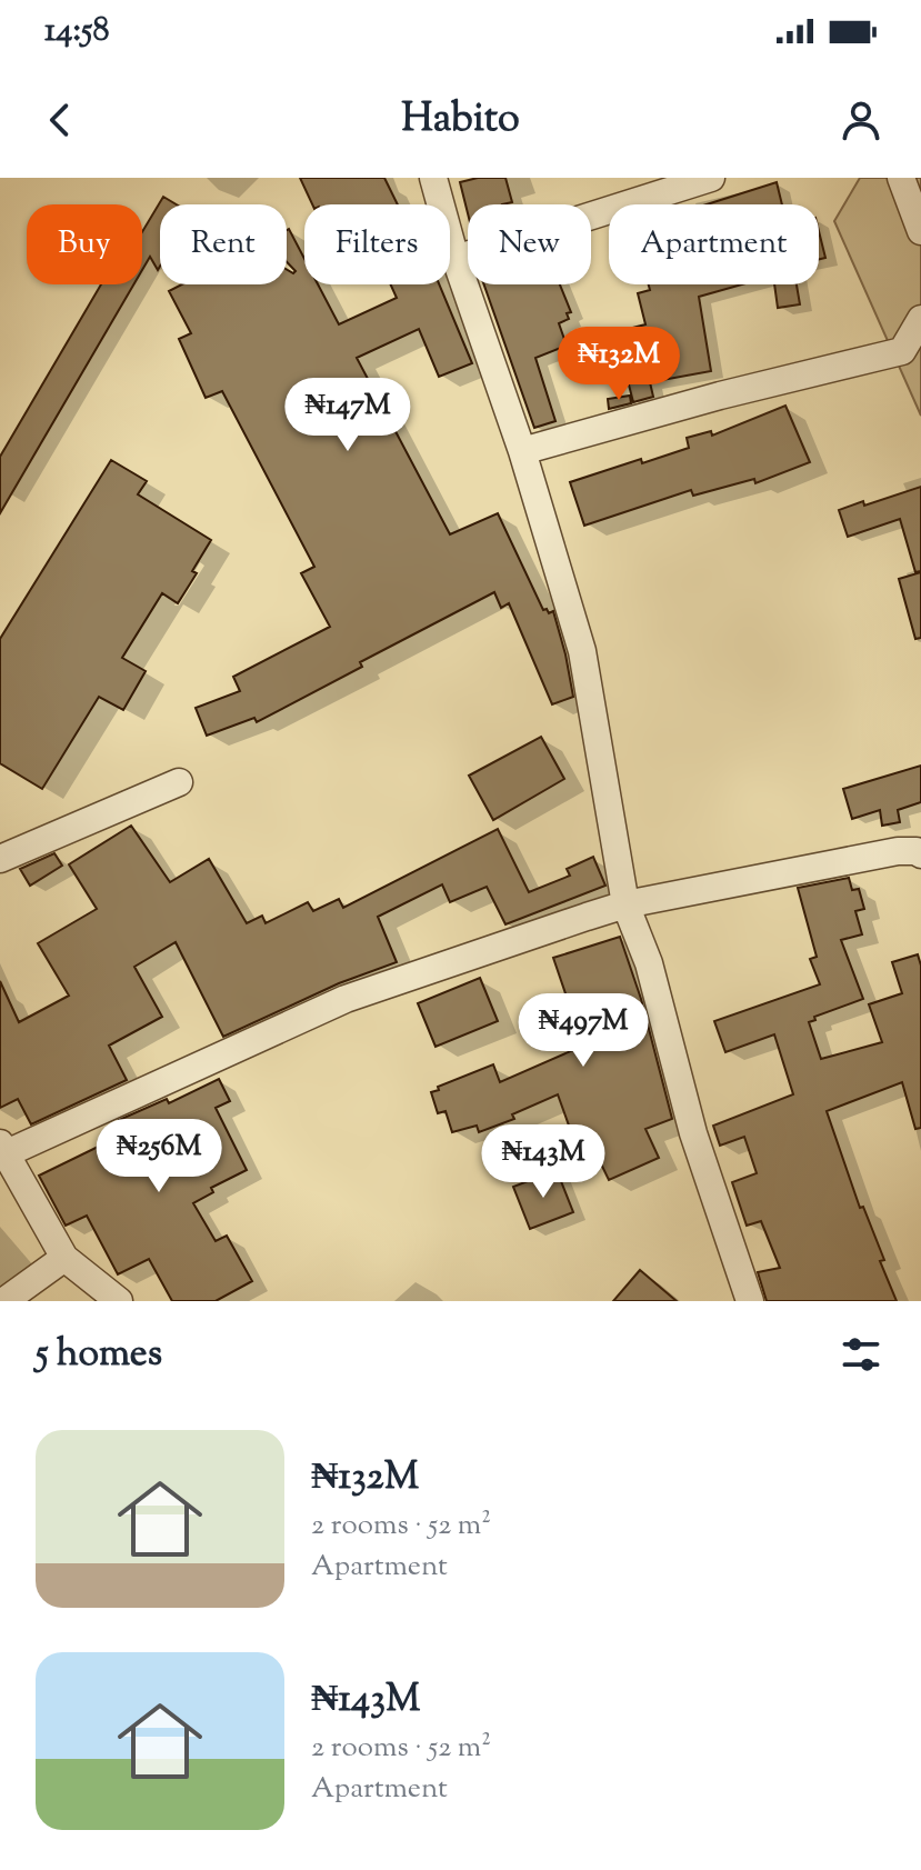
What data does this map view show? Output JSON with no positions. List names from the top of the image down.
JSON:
{
  "page": {
    "status": "14:58",
    "header": "Habito",
    "chip": [
      "Buy",
      "Rent",
      "Filters",
      "New",
      "Apartment"
    ],
    "price": [
      "₦132M",
      "₦147M",
      "₦497M",
      "₦256M",
      "₦143M"
    ],
    "heading": "5 homes",
    "list": [
      {
        "name": "₦132M",
        "note": "2 rooms · 52 m² · Apartment"
      },
      {
        "name": "₦143M",
        "note": "2 rooms · 52 m² · Apartment"
      }
    ]
  }
}
